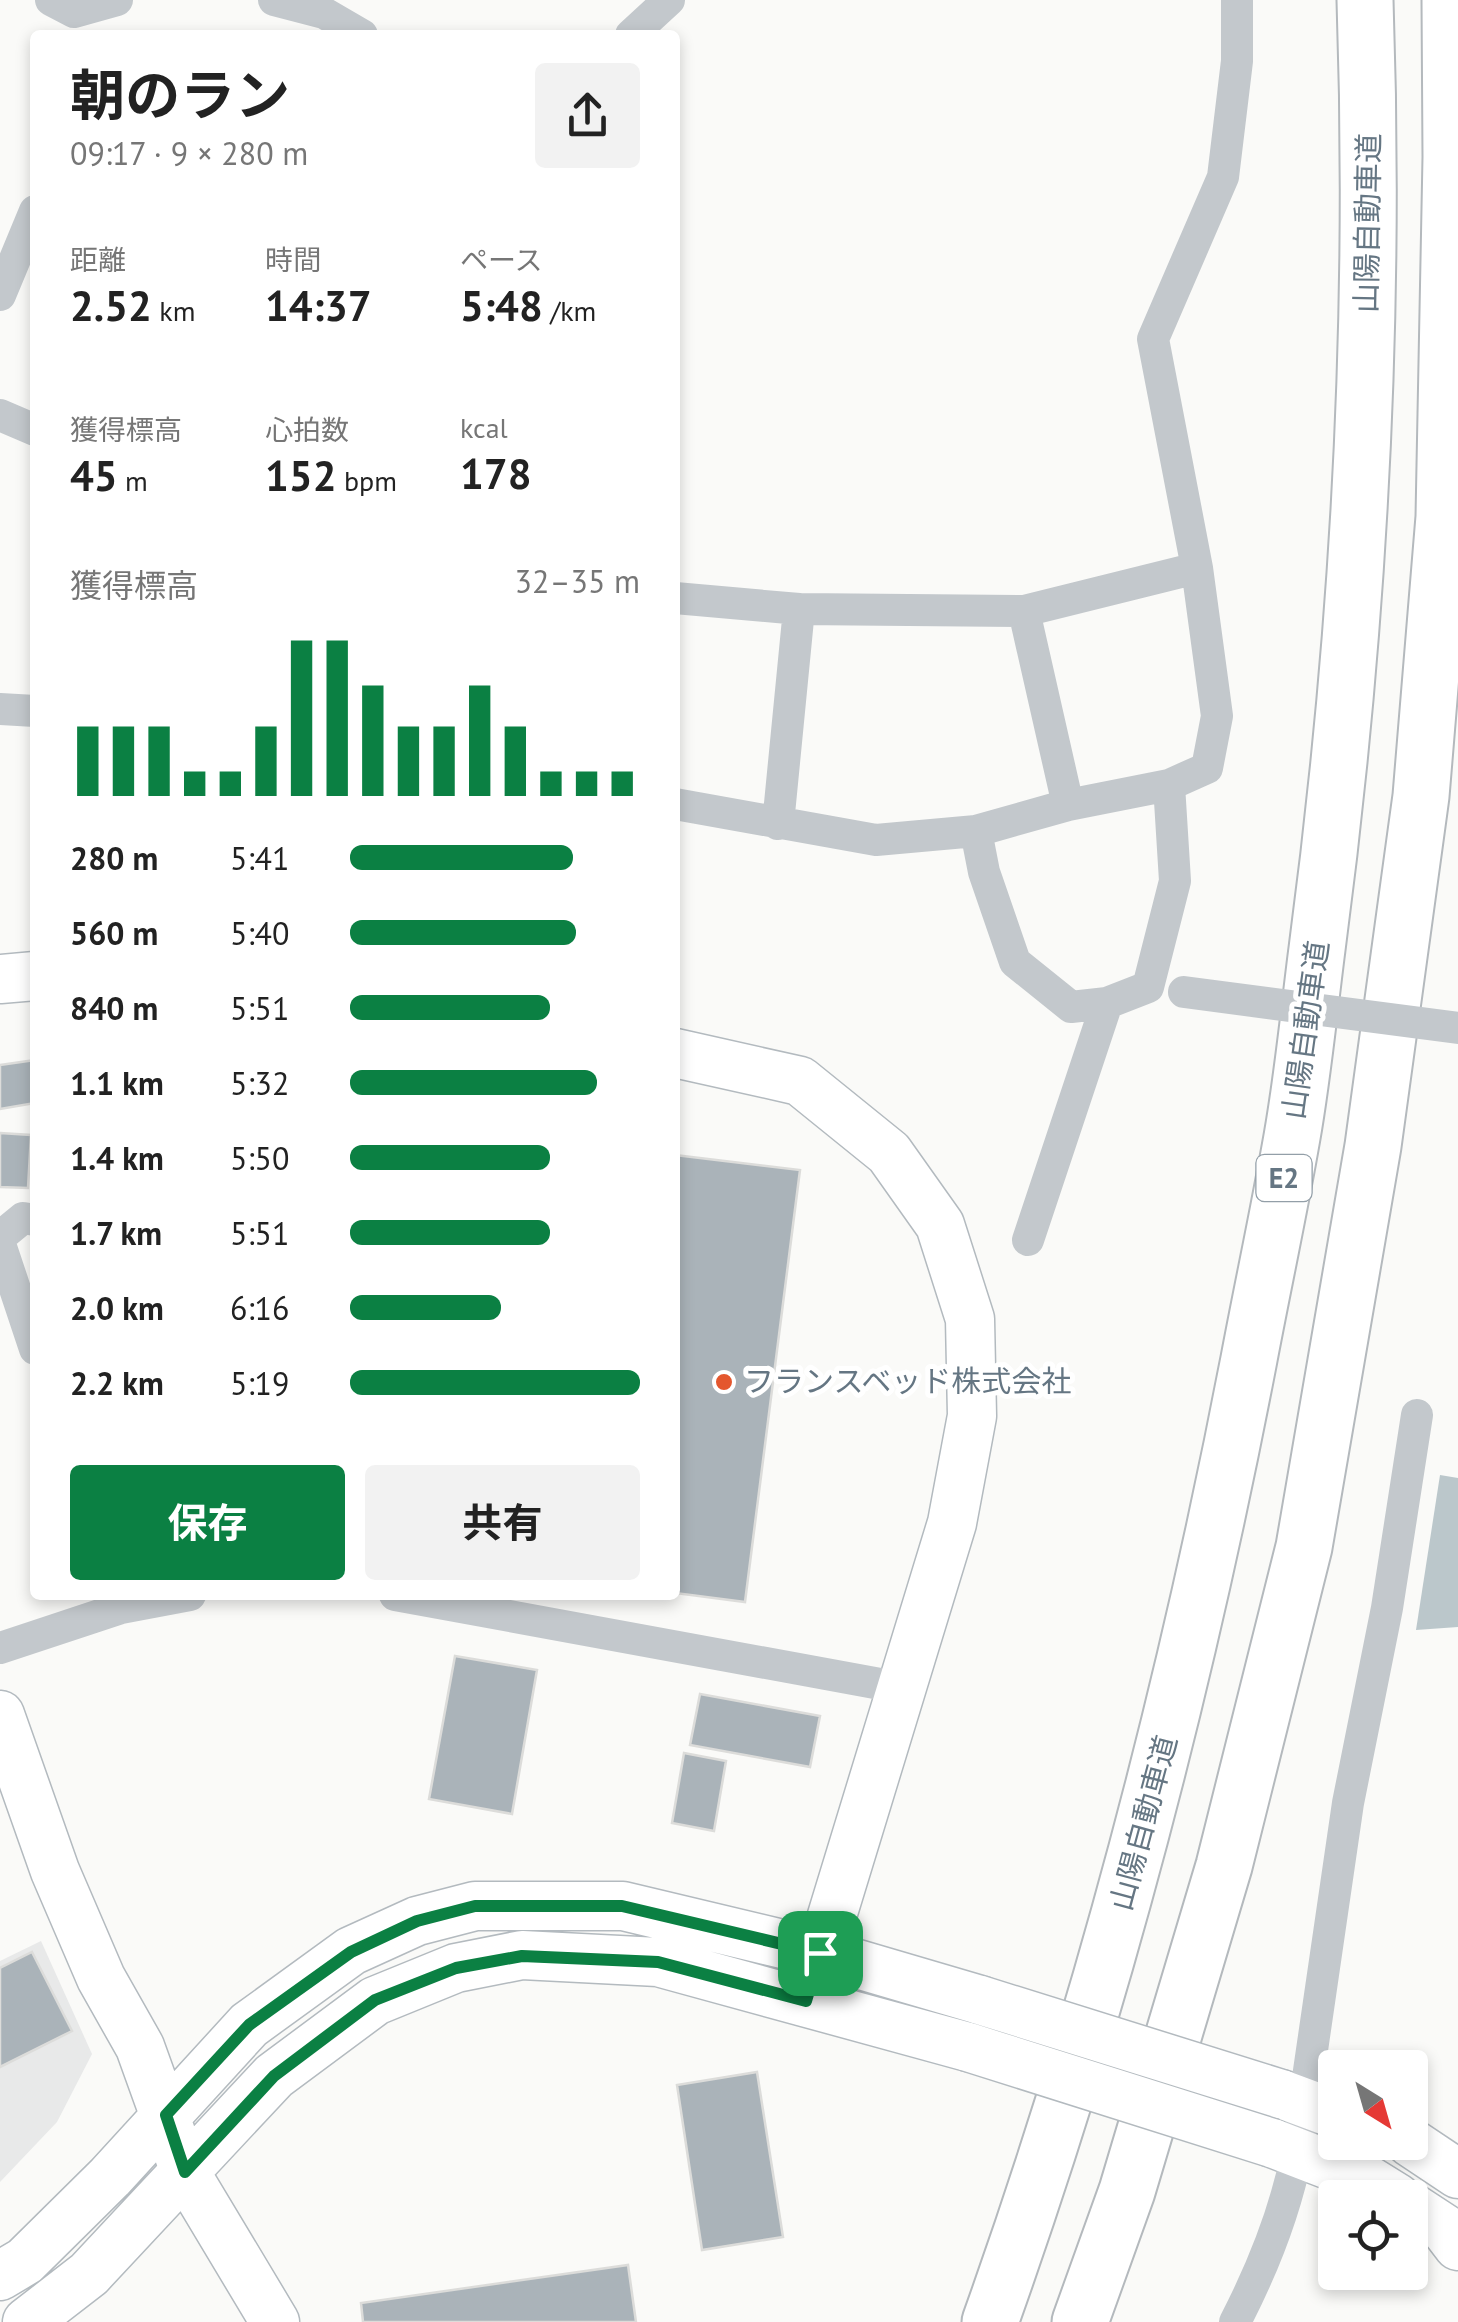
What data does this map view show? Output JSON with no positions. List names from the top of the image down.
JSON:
{
  "streets": {
    "highway": ["山陽自動車道", "E2"]
  },
  "places": ["フランスベッド株式会社"],
  "north": "bottom right",
  "page": {
    "heading": ["朝のラン", "09:17 · 9 × 280 m"],
    "stats": [
      ["距離", "2.52 km"],
      ["時間", "14:37"],
      ["ペース", "5:48 /km"],
      ["獲得標高", "45 m"],
      ["心拍数", "152 bpm"],
      ["kcal", "178"]
    ],
    "chart": ["獲得標高", "32–35 m"],
    "list": [
      {
        "name": "280 m",
        "note": "5:41"
      },
      {
        "name": "560 m",
        "note": "5:40"
      },
      {
        "name": "840 m",
        "note": "5:51"
      },
      {
        "name": "1.1 km",
        "note": "5:32"
      },
      {
        "name": "1.4 km",
        "note": "5:50"
      },
      {
        "name": "1.7 km",
        "note": "5:51"
      },
      {
        "name": "2.0 km",
        "note": "6:16"
      },
      {
        "name": "2.2 km",
        "note": "5:19"
      }
    ],
    "buttons": ["保存", "共有"]
  }
}
